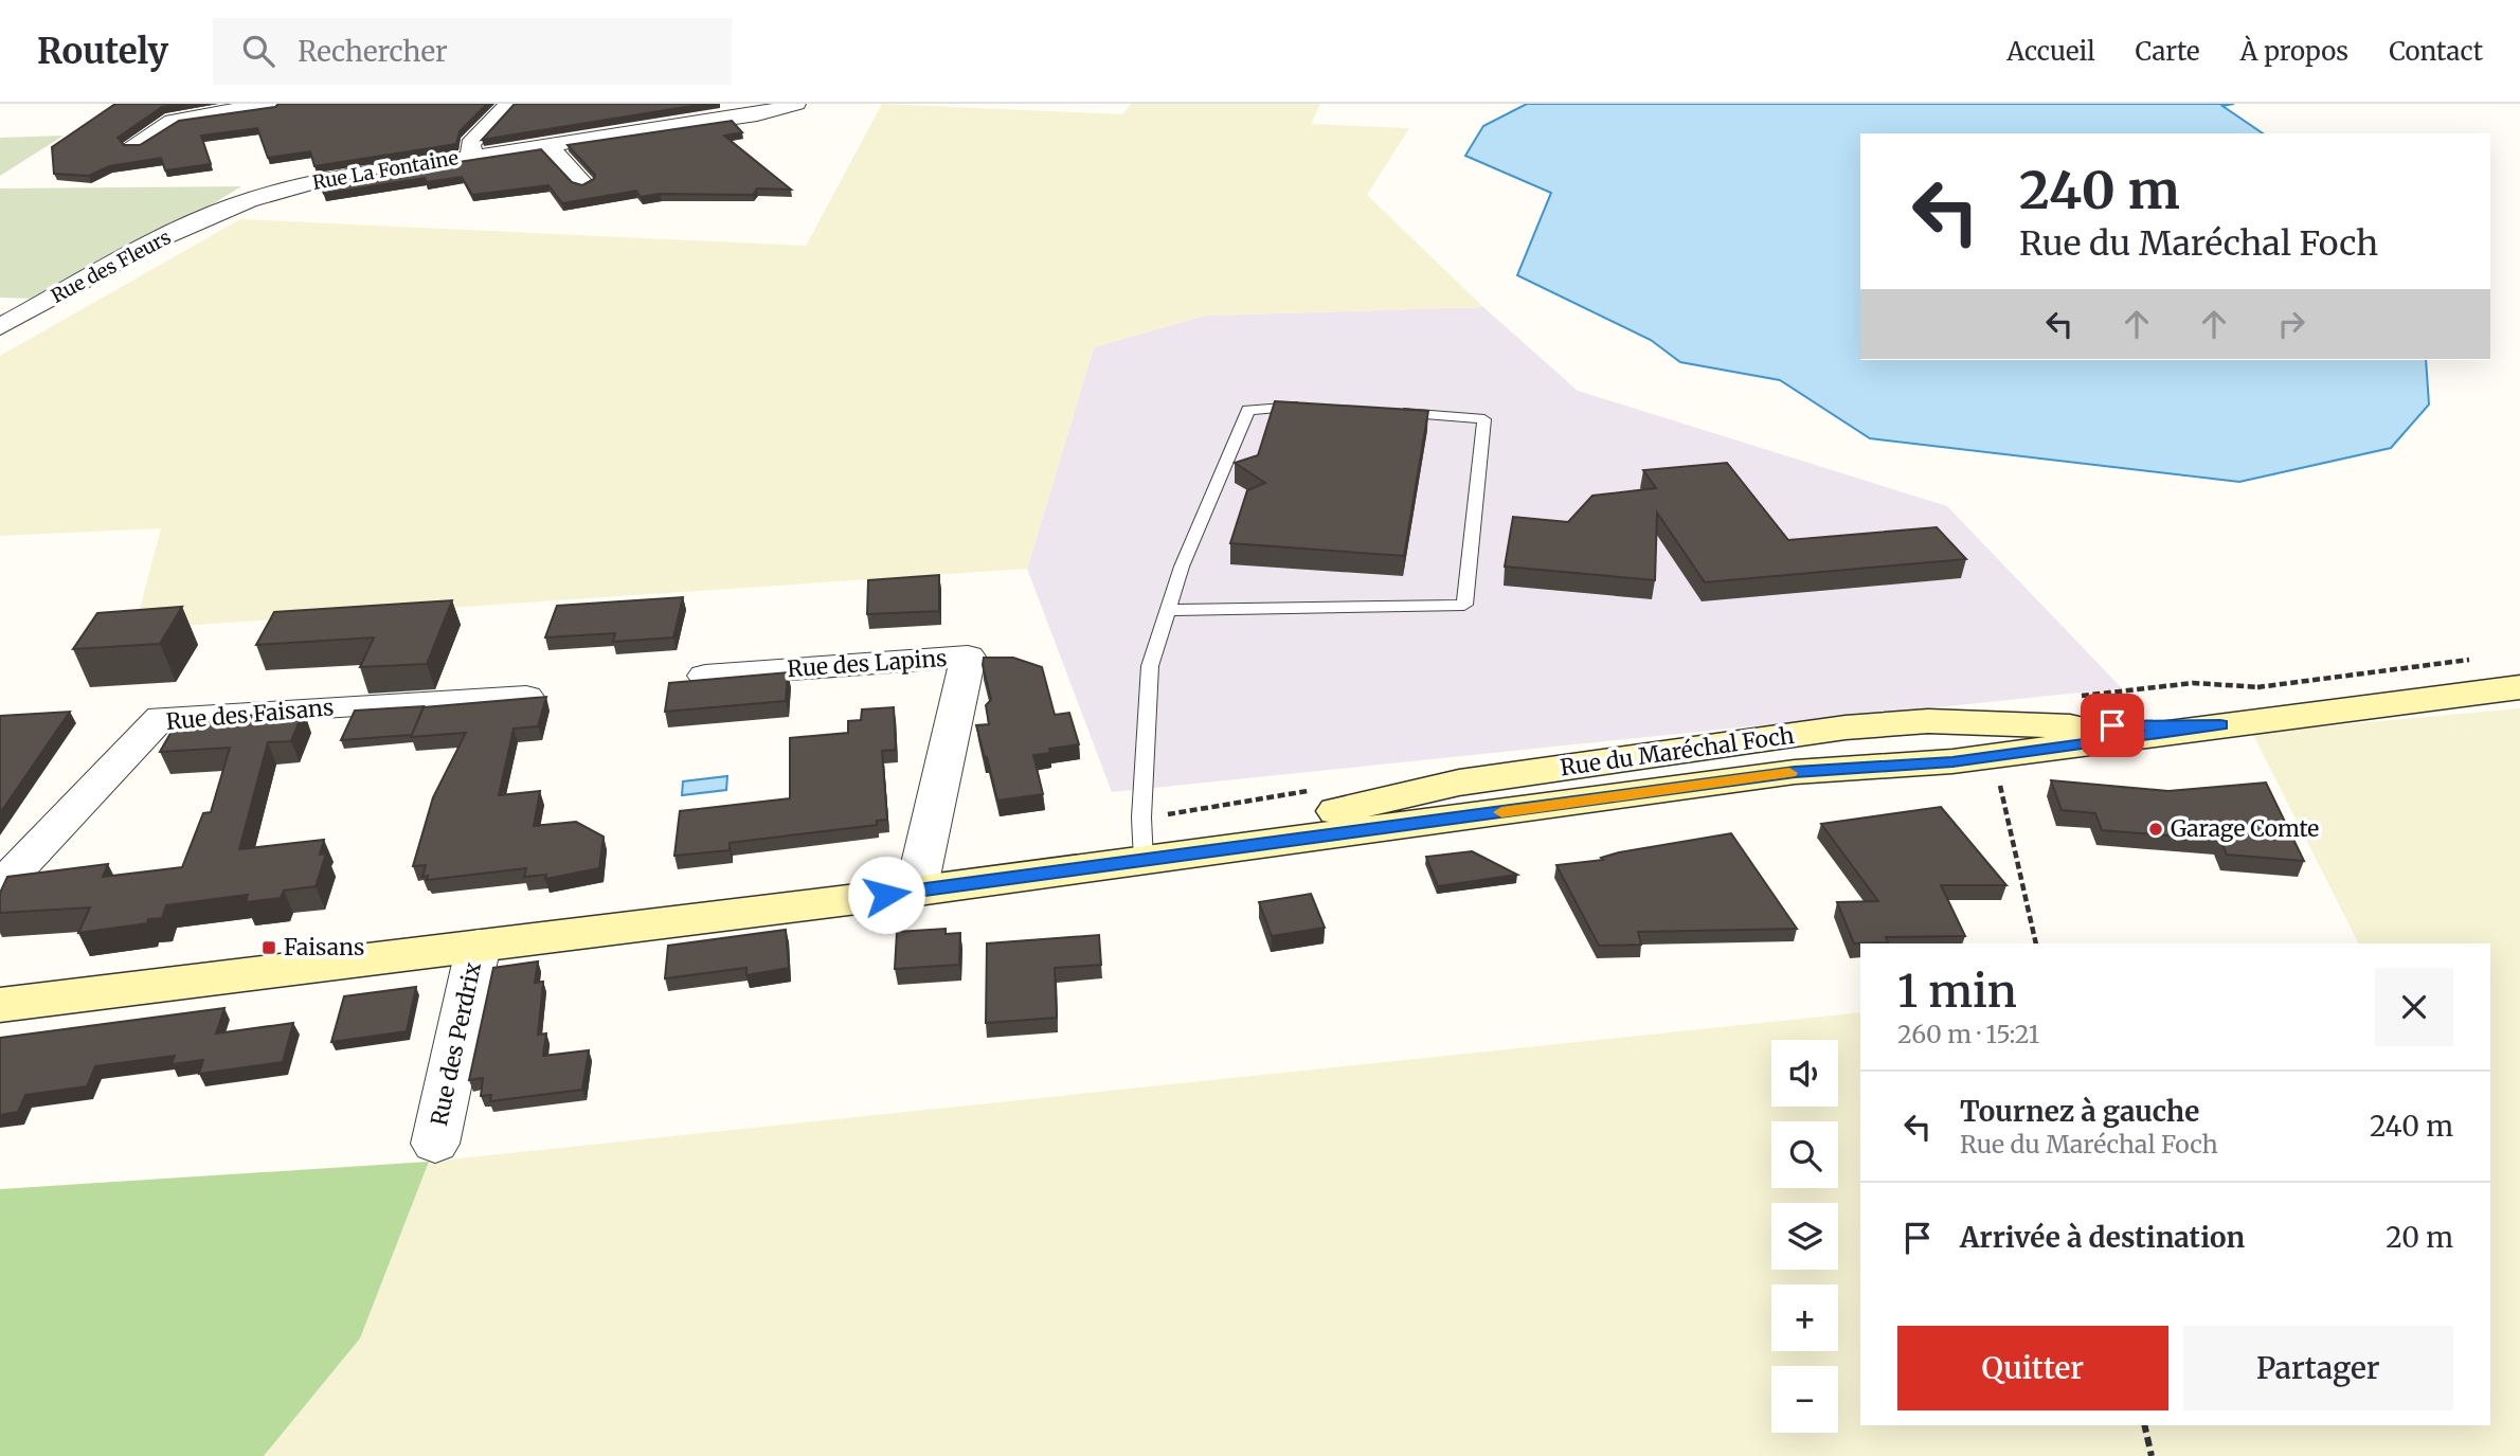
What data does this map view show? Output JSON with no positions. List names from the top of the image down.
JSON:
{
  "streets": {
    "main road": ["Rue du Maréchal Foch"],
    "street": [
      "Rue La Fontaine",
      "Rue des Fleurs",
      "Rue des Lapins",
      "Rue des Faisans",
      "Rue des Perdrix"
    ]
  },
  "crossings": [
    ["Rue La Fontaine", "Rue des Fleurs"]
  ],
  "places": {
    "other": ["Garage Comte"],
    "transit": ["Faisans"]
  },
  "page": {
    "header": "Routely",
    "search": "Rechercher",
    "nav": [
      "Accueil",
      "Carte",
      "À propos",
      "Contact"
    ],
    "turn": ["240 m", "Rue du Maréchal Foch"],
    "heading": ["1 min", "260 m · 15:21"],
    "map_buttons": ["+", "−"],
    "list": [
      {
        "name": "Tournez à gauche",
        "note": "Rue du Maréchal Foch",
        "value": "240 m"
      },
      {
        "name": "Arrivée à destination",
        "value": "20 m"
      }
    ],
    "buttons": ["Quitter", "Partager"]
  }
}
